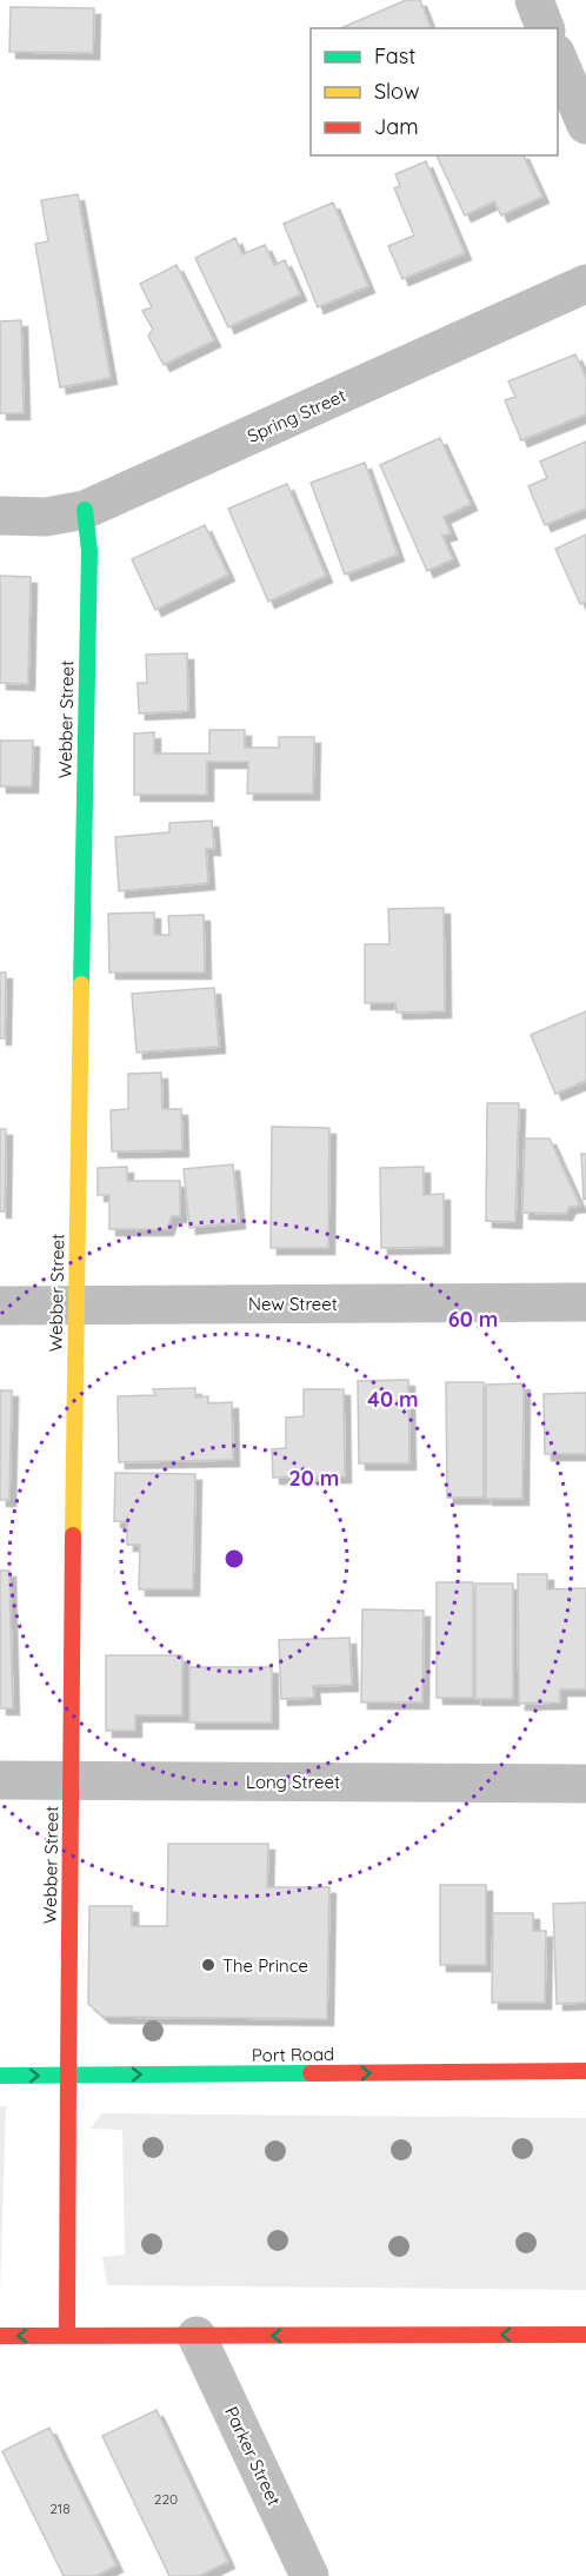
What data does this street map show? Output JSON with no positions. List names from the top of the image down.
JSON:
{
  "streets": {
    "main road": ["Webber Street", "Port Road"],
    "street": [
      "Spring Street",
      "New Street",
      "Long Street",
      "Parker Street"
    ]
  },
  "crossings": [
    ["Spring Street", "Webber Street"],
    ["Webber Street", "New Street"],
    ["Webber Street", "Long Street"],
    ["Webber Street", "Port Road"]
  ],
  "one_way": ["Port Road"],
  "places": ["The Prince"],
  "house_numbers": ["220", "218"],
  "legend": ["Fast", "Slow", "Jam"],
  "rings": ["60 m", "40 m", "20 m"]
}
